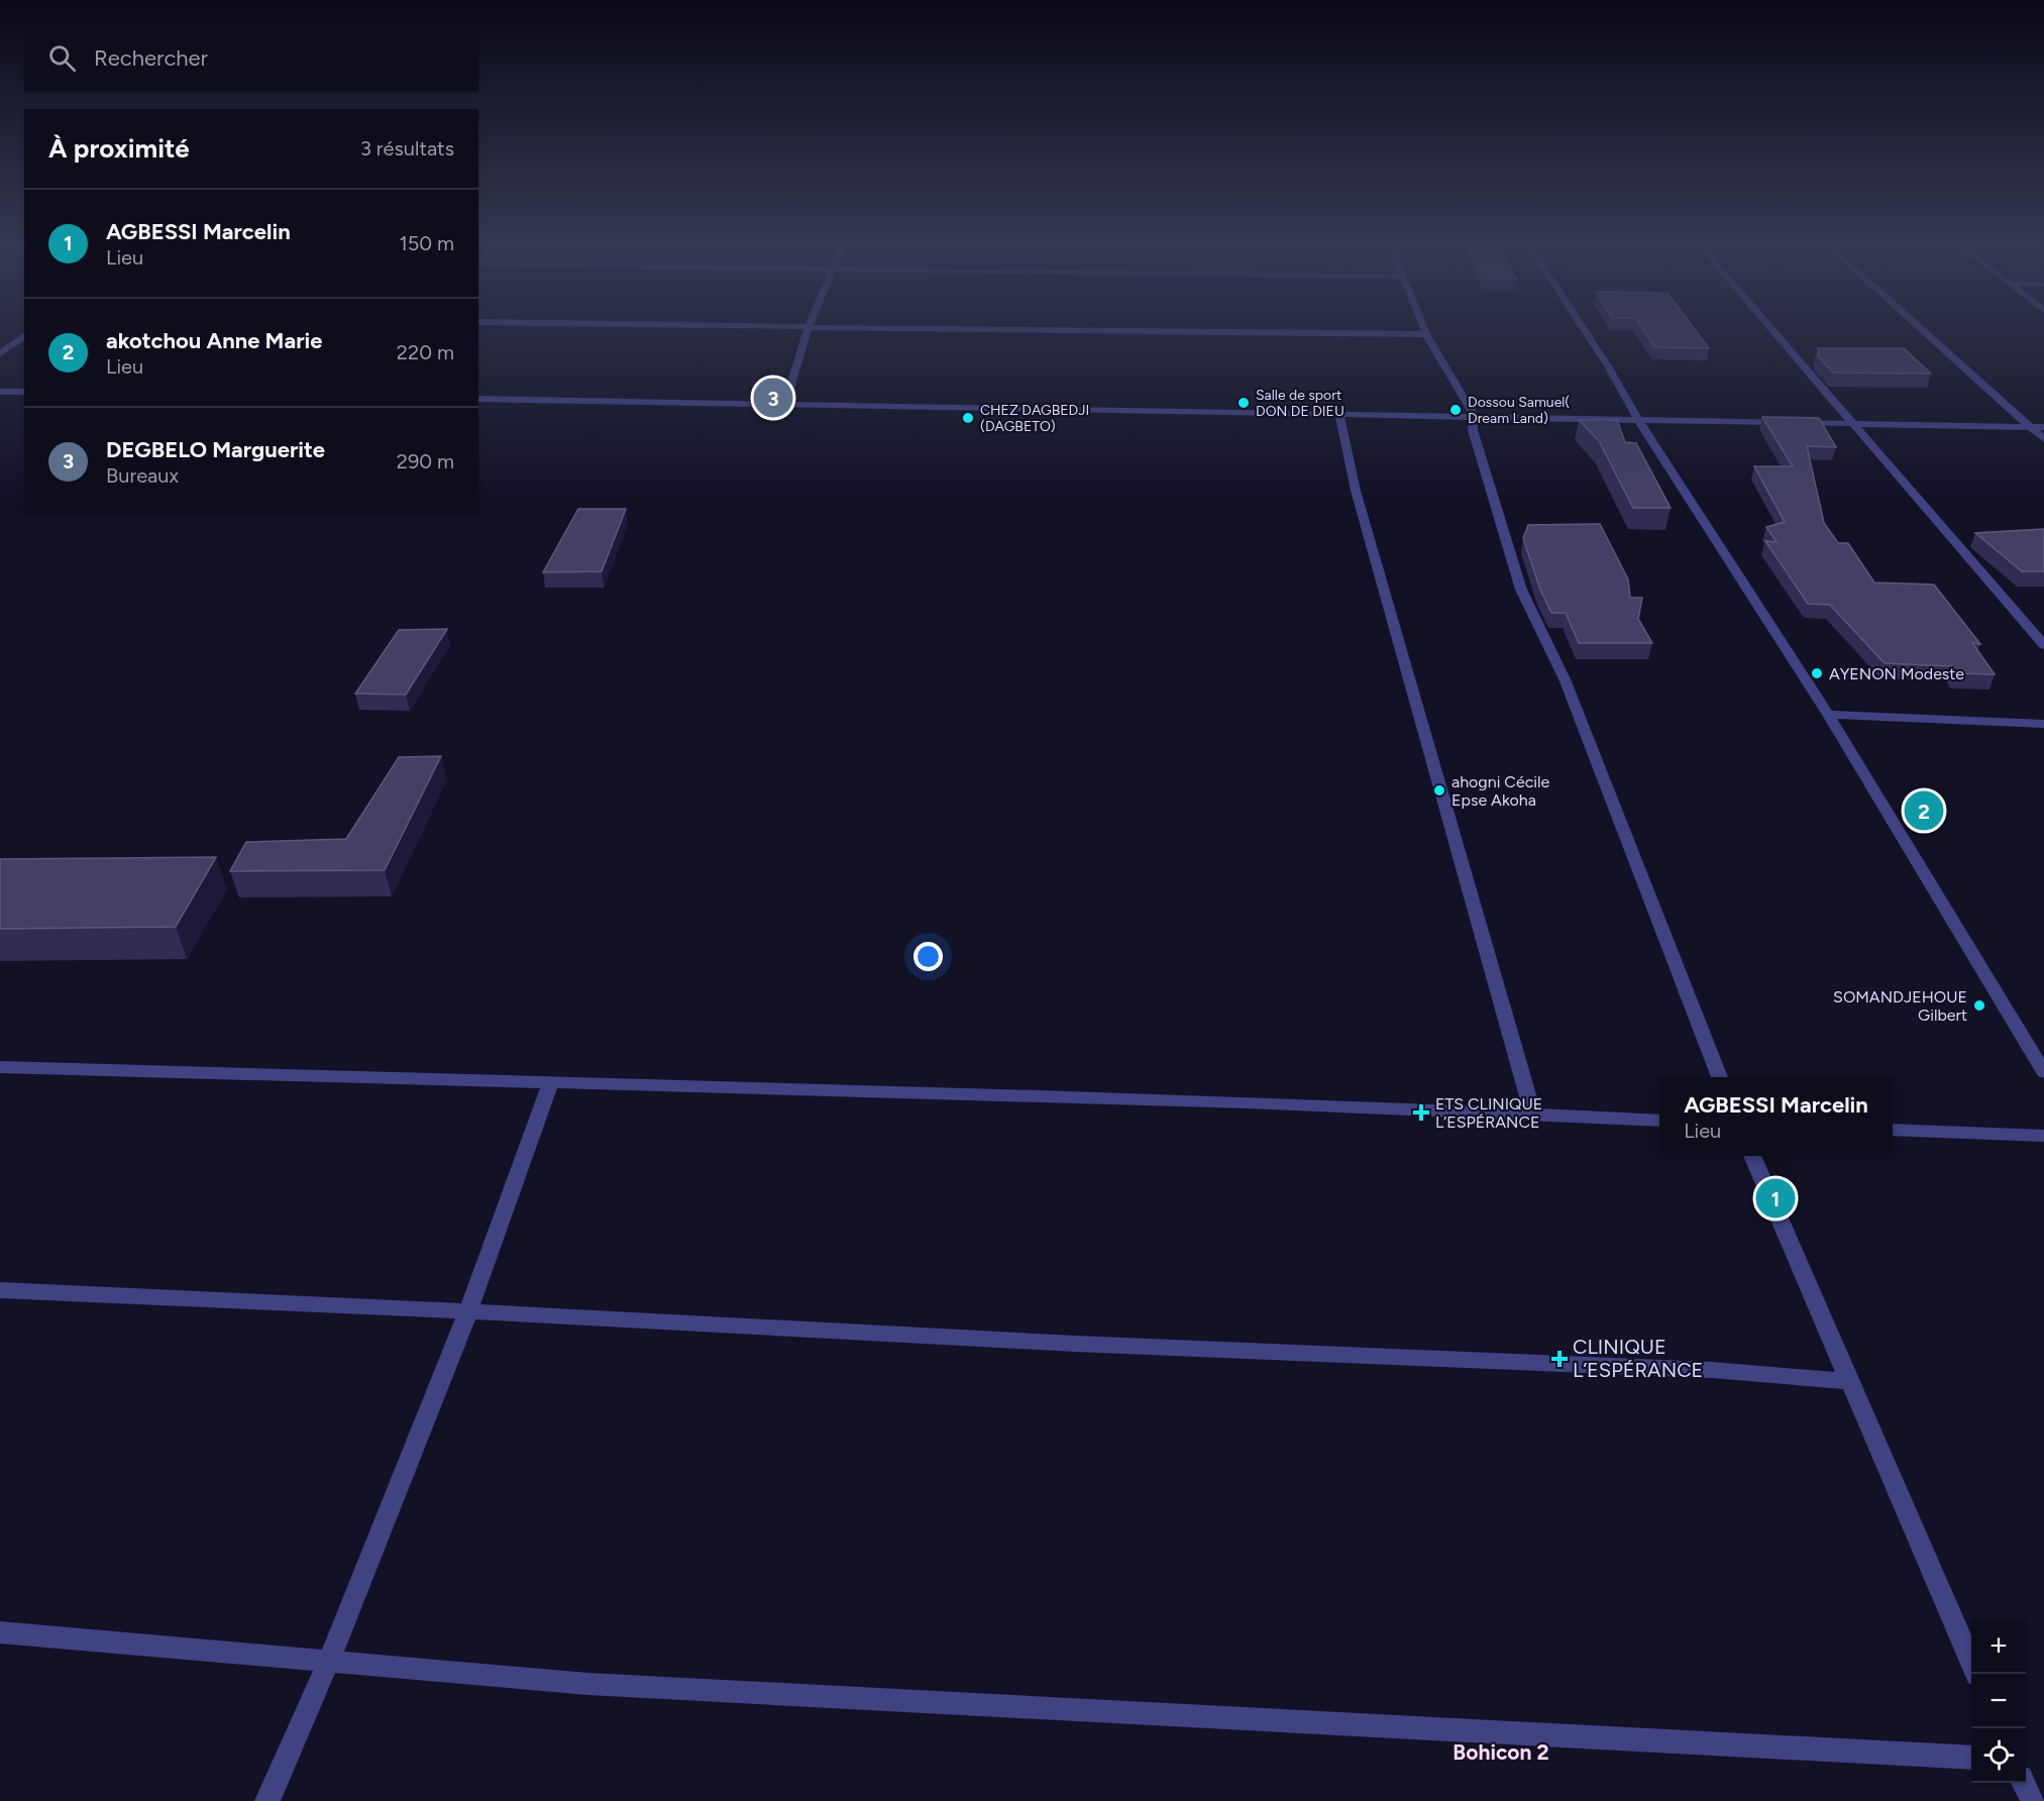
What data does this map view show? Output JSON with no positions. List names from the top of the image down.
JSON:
{
  "districts": ["Bohicon 2"],
  "places": {
    "other": [
      "Salle de sport DON DE DIEU",
      "Dossou Samuel( Dream Land)",
      "CHEZ DAGBEDJI (DAGBETO)",
      "AYENON Modeste",
      "ahogni Cécile Epse Akoha",
      "SOMANDJEHOUE Gilbert"
    ],
    "health": ["ETS CLINIQUE L’ESPÉRANCE", "CLINIQUE L’ESPÉRANCE"]
  },
  "page": {
    "search": "Rechercher",
    "heading": ["À proximité", "3 résultats"],
    "list": [
      {
        "mark": "1",
        "name": "AGBESSI Marcelin",
        "note": "Lieu",
        "value": "150 m"
      },
      {
        "mark": "2",
        "name": "akotchou Anne Marie",
        "note": "Lieu",
        "value": "220 m"
      },
      {
        "mark": "3",
        "name": "DEGBELO Marguerite",
        "note": "Bureaux",
        "value": "290 m"
      }
    ],
    "pins": ["3", "2", "1"],
    "popup": ["AGBESSI Marcelin", "Lieu"],
    "map_buttons": ["+", "−"]
  }
}
